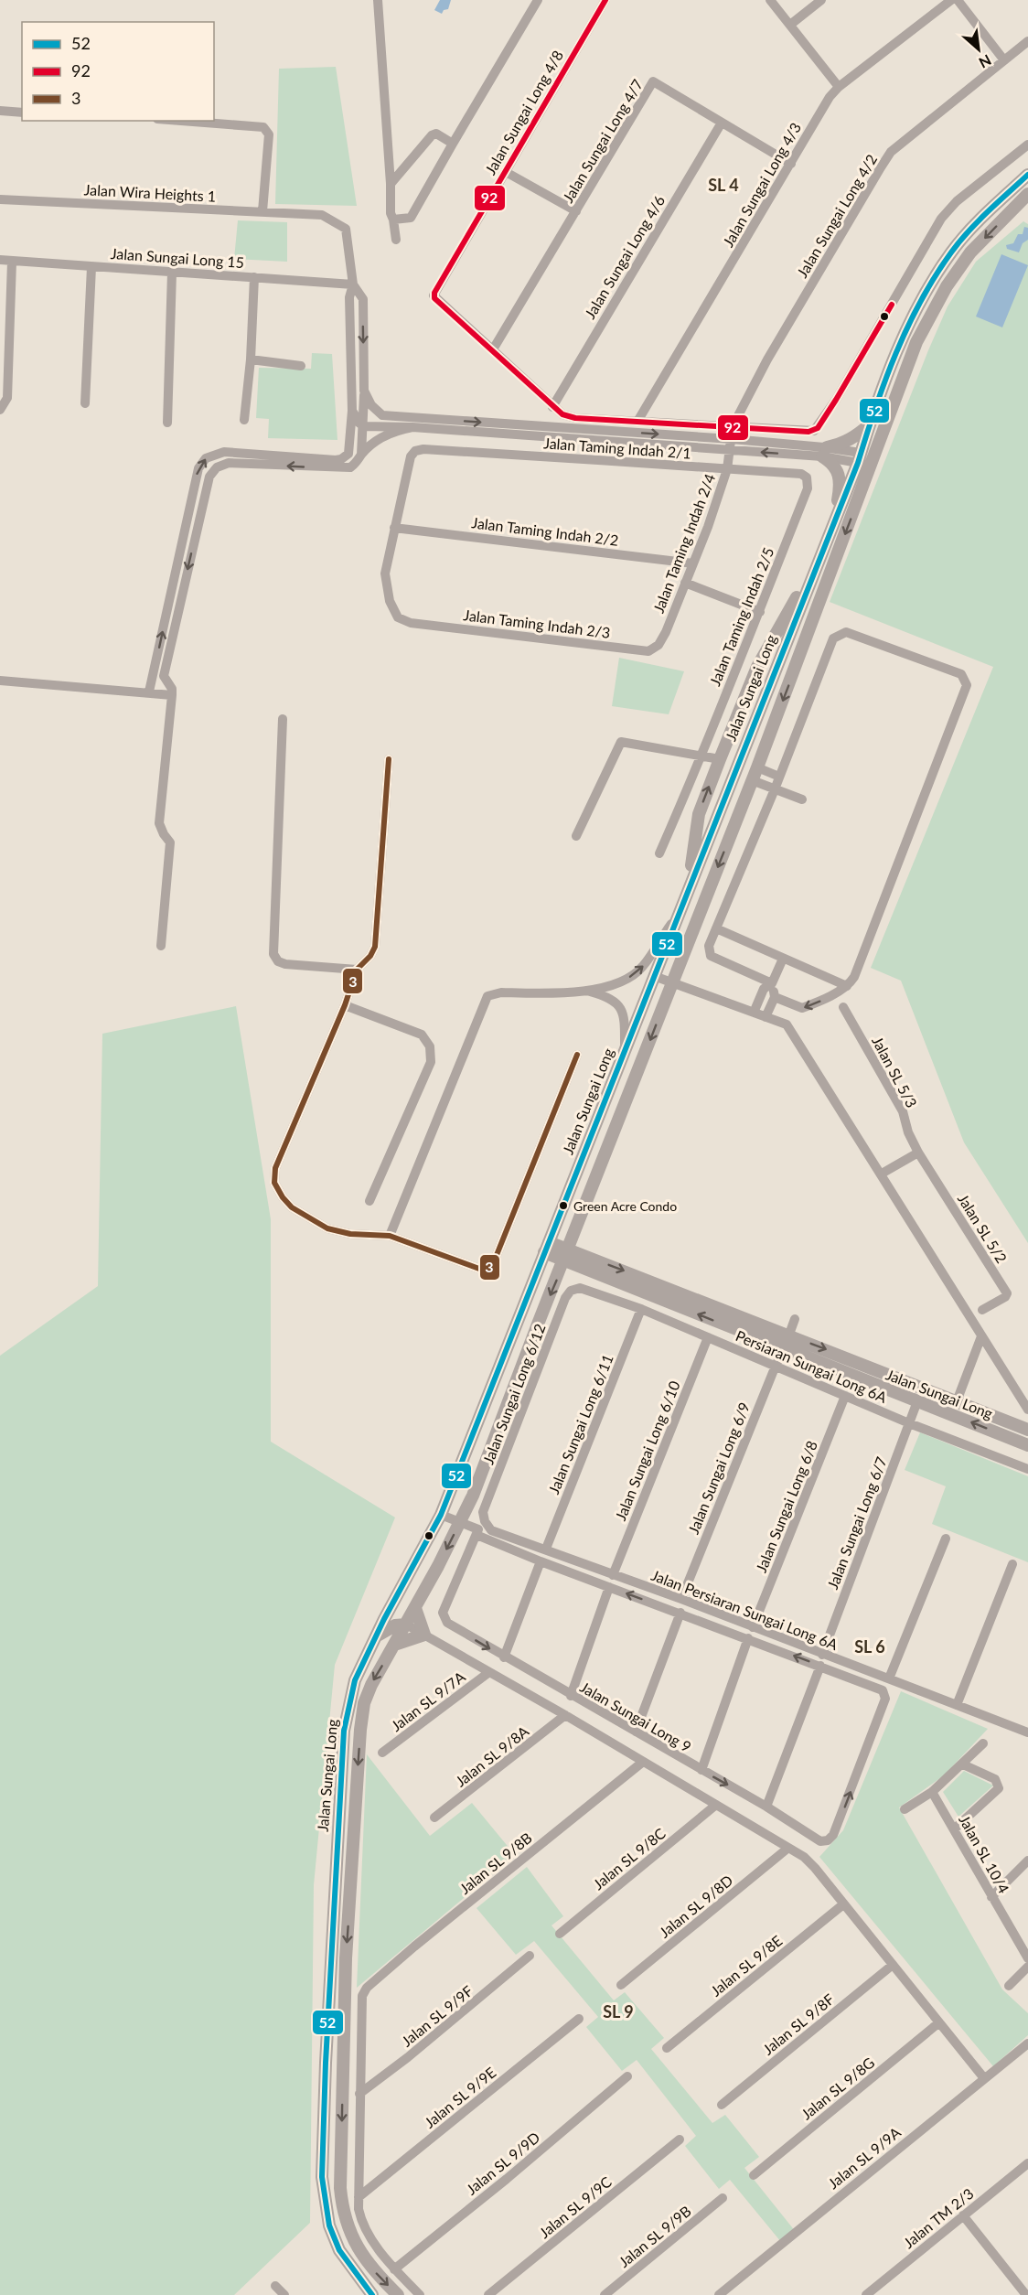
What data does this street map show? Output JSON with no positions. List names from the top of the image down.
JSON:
{
  "streets": {
    "street": [
      "Jalan Sungai Long 4/8",
      "Jalan Sungai Long 4/7",
      "Jalan Sungai Long 4/3",
      "Jalan Wira Heights 1",
      "Jalan Sungai Long 4/2",
      "Jalan Sungai Long 4/6",
      "Jalan Sungai Long 15",
      "Jalan Taming Indah 2/1",
      "Jalan Taming Indah 2/2",
      "Jalan Taming Indah 2/4",
      "Jalan Taming Indah 2/5",
      "Jalan Taming Indah 2/3",
      "Jalan Sungai Long",
      "Jalan SL 5/3",
      "Jalan SL 5/2",
      "Persiaran Sungai Long 6A",
      "Jalan Sungai Long 6/12",
      "Jalan Sungai Long 6/11",
      "Jalan Sungai Long 6/10",
      "Jalan Sungai Long 6/9",
      "Jalan Sungai Long 6/8",
      "Jalan Sungai Long 6/7",
      "Jalan Persiaran Sungai Long 6A",
      "Jalan SL 9/7A",
      "Jalan Sungai Long 9",
      "Jalan SL 9/8A",
      "Jalan SL 10/4",
      "Jalan SL 9/8C",
      "Jalan SL 9/8B",
      "Jalan SL 9/8D",
      "Jalan SL 9/8E",
      "Jalan SL 9/9F",
      "Jalan SL 9/8F",
      "Jalan SL 9/8G",
      "Jalan SL 9/9E",
      "Jalan SL 9/9A",
      "Jalan SL 9/9D",
      "Jalan SL 9/9C",
      "Jalan TM 2/3",
      "Jalan SL 9/9B"
    ]
  },
  "crossings": [
    ["Jalan Sungai Long 4/8", "Jalan Sungai Long 4/7"],
    ["Jalan Sungai Long 4/7", "Jalan Sungai Long 4/3"],
    ["Jalan Sungai Long 4/7", "Jalan Sungai Long 4/6"],
    ["Jalan Wira Heights 1", "Jalan Sungai Long 15"],
    ["Jalan Sungai Long 4/2", "Jalan Taming Indah 2/4"],
    ["Jalan Taming Indah 2/1", "Jalan Taming Indah 2/2"],
    ["Jalan Taming Indah 2/1", "Jalan Taming Indah 2/4"],
    ["Jalan Taming Indah 2/1", "Jalan Taming Indah 2/5"],
    ["Jalan Taming Indah 2/1", "Jalan Taming Indah 2/3"],
    ["Jalan Taming Indah 2/2", "Jalan Taming Indah 2/4"],
    ["Jalan Taming Indah 2/2", "Jalan Taming Indah 2/3"],
    ["Jalan Taming Indah 2/4", "Jalan Taming Indah 2/3"],
    ["Jalan Sungai Long", "Jalan Sungai Long 6/9"],
    ["Jalan Sungai Long", "Jalan Sungai Long 6/7"],
    ["Jalan SL 5/3", "Jalan SL 5/2"],
    ["Persiaran Sungai Long 6A", "Jalan Sungai Long 6/12"],
    ["Persiaran Sungai Long 6A", "Jalan Sungai Long 6/11"],
    ["Persiaran Sungai Long 6A", "Jalan Sungai Long 6/10"],
    ["Persiaran Sungai Long 6A", "Jalan Sungai Long 6/9"],
    ["Persiaran Sungai Long 6A", "Jalan Sungai Long 6/8"],
    ["Persiaran Sungai Long 6A", "Jalan Sungai Long 6/7"],
    ["Jalan Sungai Long 6/12", "Jalan Persiaran Sungai Long 6A"],
    ["Jalan Sungai Long 6/11", "Jalan Persiaran Sungai Long 6A"],
    ["Jalan Sungai Long 6/10", "Jalan Persiaran Sungai Long 6A"],
    ["Jalan Sungai Long 6/9", "Jalan Persiaran Sungai Long 6A"],
    ["Jalan Sungai Long 6/8", "Jalan Persiaran Sungai Long 6A"],
    ["Jalan Sungai Long 6/7", "Jalan Persiaran Sungai Long 6A"],
    ["Jalan SL 9/8B", "Jalan SL 9/9F"]
  ],
  "districts": ["SL 4", "SL 6", "SL 9"],
  "places": ["Green Acre Condo"],
  "lines": ["transit line 92", "transit line 52", "transit line 3"],
  "legend": ["52", "92", "3"],
  "north": "bottom right"
}
